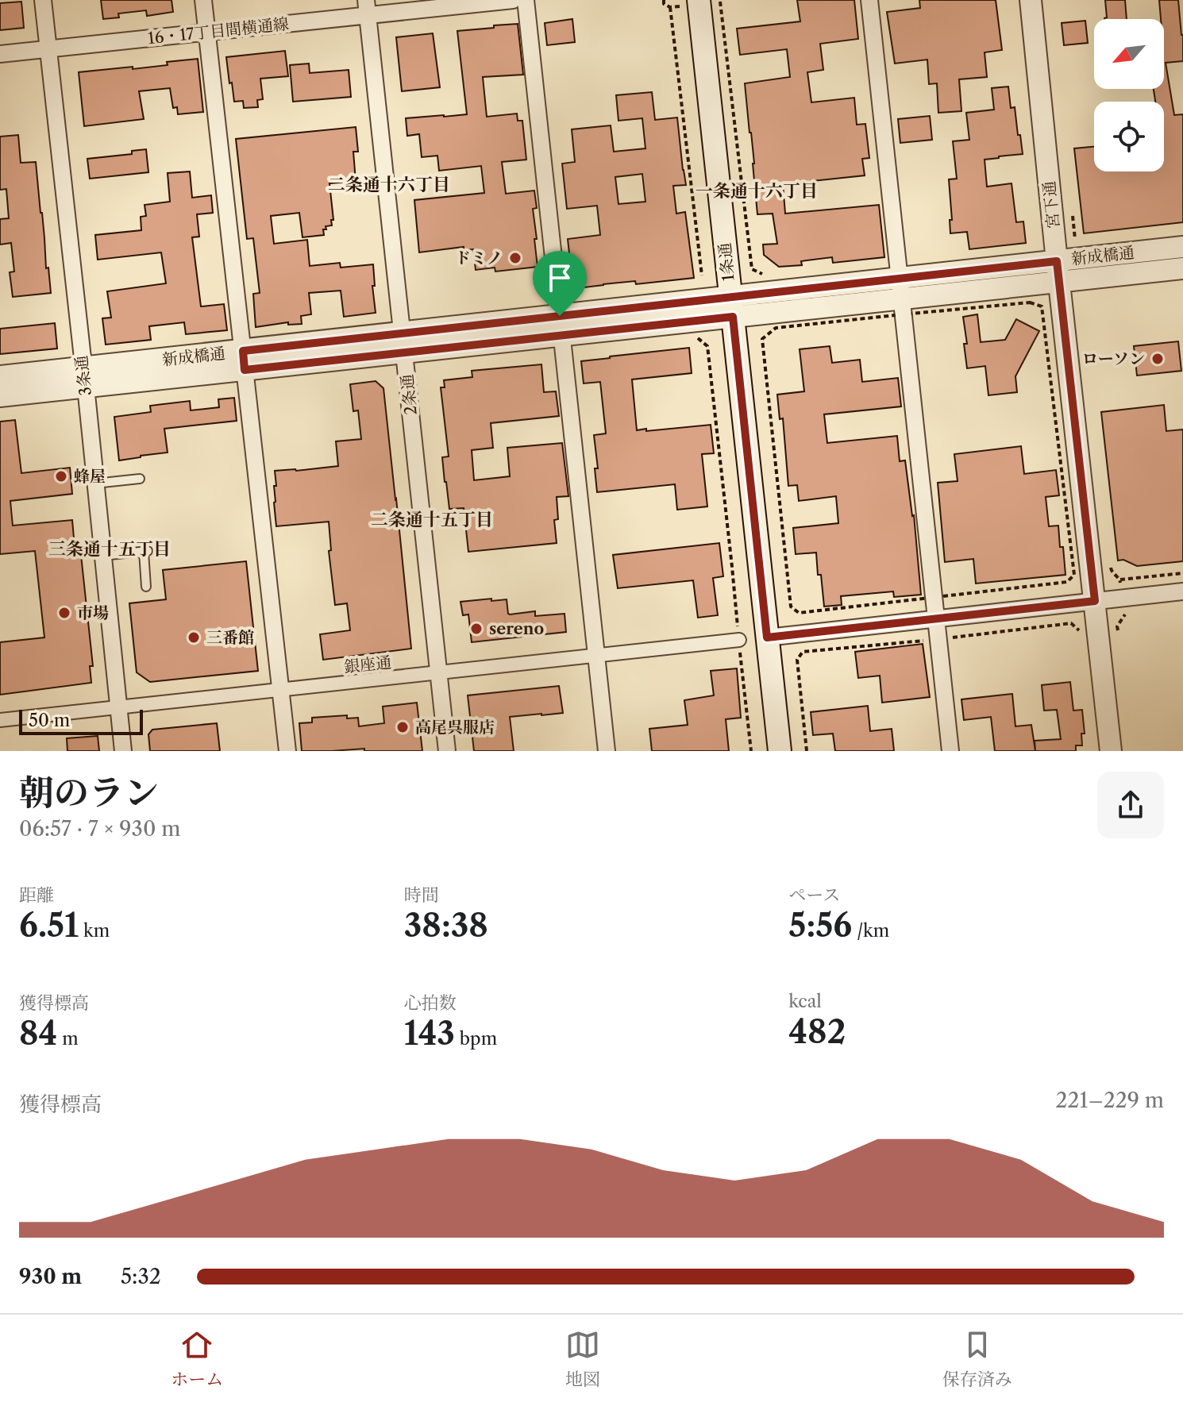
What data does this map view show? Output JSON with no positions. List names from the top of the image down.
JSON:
{
  "streets": {
    "main road": ["1条通"],
    "street": [
      "16・17丁目間横通線",
      "宮下通",
      "新成橋通",
      "3条通",
      "2条通",
      "銀座通"
    ]
  },
  "crossings": [
    ["16・17丁目間横通線", "3条通"],
    ["16・17丁目間横通線", "2条通"],
    ["宮下通", "新成橋通"],
    ["新成橋通", "1条通"],
    ["新成橋通", "3条通"],
    ["新成橋通", "2条通"],
    ["3条通", "銀座通"],
    ["2条通", "銀座通"]
  ],
  "districts": [
    "二条通十六丁目",
    "一条通十六丁目",
    "二条通十五丁目",
    "三条通十五丁目"
  ],
  "places": [
    "ドミノ",
    "ローソン",
    "蜂屋",
    "市場",
    "sereno",
    "三番館",
    "高尾呉服店"
  ],
  "scale_bar": "50 m",
  "north": "bottom left",
  "page": {
    "scale": "50 m",
    "heading": ["朝のラン", "06:57 · 7 × 930 m"],
    "stats": [
      ["距離", "6.51 km"],
      ["時間", "38:38"],
      ["ペース", "5:56 /km"],
      ["獲得標高", "84 m"],
      ["心拍数", "143 bpm"],
      ["kcal", "482"]
    ],
    "chart": ["獲得標高", "221–229 m"],
    "list": [
      {
        "name": "930 m",
        "note": "5:32"
      }
    ],
    "tabs": ["ホーム", "地図", "保存済み"]
  }
}
